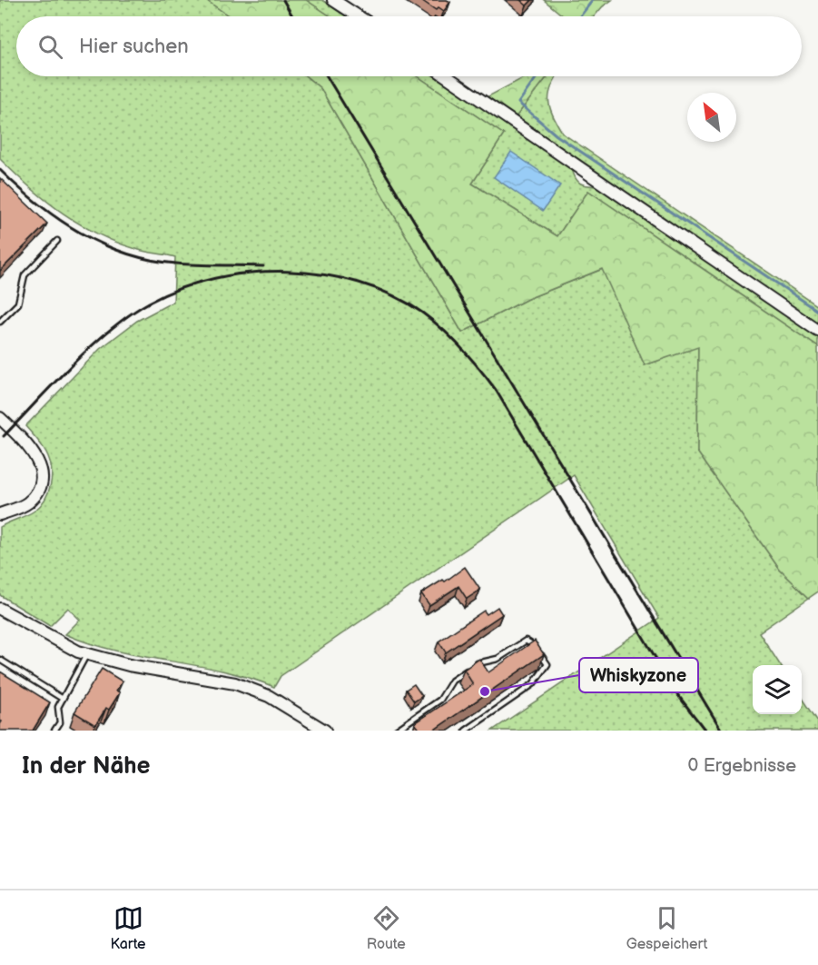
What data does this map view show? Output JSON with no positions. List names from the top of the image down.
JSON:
{
  "places": ["Whiskyzone"],
  "north": "top left",
  "page": {
    "search": "Hier suchen",
    "heading": ["In der Nähe", "0 Ergebnisse"],
    "nav": ["Karte", "Route", "Gespeichert"]
  }
}
